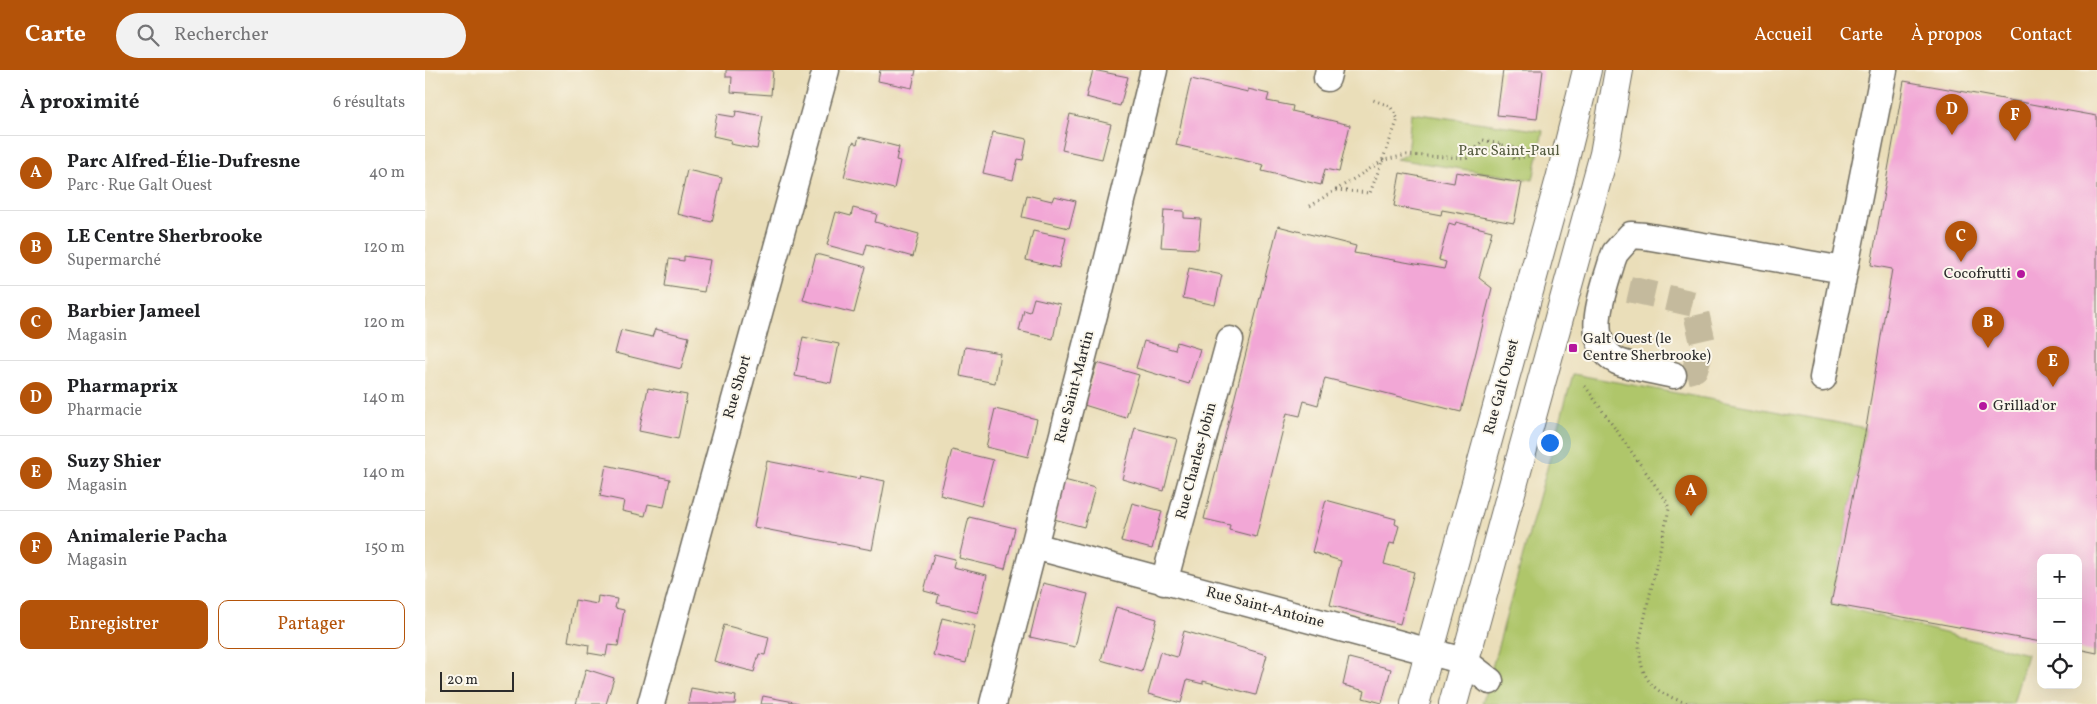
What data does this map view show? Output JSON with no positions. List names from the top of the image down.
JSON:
{
  "streets": {
    "main road": ["Rue Galt Ouest"],
    "street": [
      "Rue Short",
      "Rue Saint-Martin",
      "Rue Charles-Jobin",
      "Rue Saint-Antoine"
    ]
  },
  "crossings": [
    ["Rue Saint-Martin", "Rue Saint-Antoine"],
    ["Rue Galt Ouest", "Rue Saint-Antoine"],
    ["Rue Charles-Jobin", "Rue Saint-Antoine"]
  ],
  "parks": ["Parc Saint-Paul"],
  "places": {
    "other": ["Cocofrutti", "Grillad'or"],
    "transit": ["Galt Ouest (le Centre Sherbrooke)"]
  },
  "scale_bar": "20 m",
  "page": {
    "header": "Carte",
    "search": "Rechercher",
    "nav": [
      "Accueil",
      "Carte",
      "À propos",
      "Contact"
    ],
    "heading": ["À proximité", "6 résultats"],
    "pins": [
      "D",
      "F",
      "C",
      "B",
      "E",
      "A"
    ],
    "list": [
      {
        "mark": "A",
        "name": "Parc Alfred-Élie-Dufresne",
        "note": "Parc · Rue Galt Ouest",
        "value": "40 m"
      },
      {
        "mark": "B",
        "name": "LE Centre Sherbrooke",
        "note": "Supermarché",
        "value": "120 m"
      },
      {
        "mark": "C",
        "name": "Barbier Jameel",
        "note": "Magasin",
        "value": "120 m"
      },
      {
        "mark": "D",
        "name": "Pharmaprix",
        "note": "Pharmacie",
        "value": "140 m"
      },
      {
        "mark": "E",
        "name": "Suzy Shier",
        "note": "Magasin",
        "value": "140 m"
      },
      {
        "mark": "F",
        "name": "Animalerie Pacha",
        "note": "Magasin",
        "value": "150 m"
      }
    ],
    "map_buttons": ["+", "−"],
    "buttons": ["Enregistrer", "Partager"],
    "scale": "20 m"
  }
}
